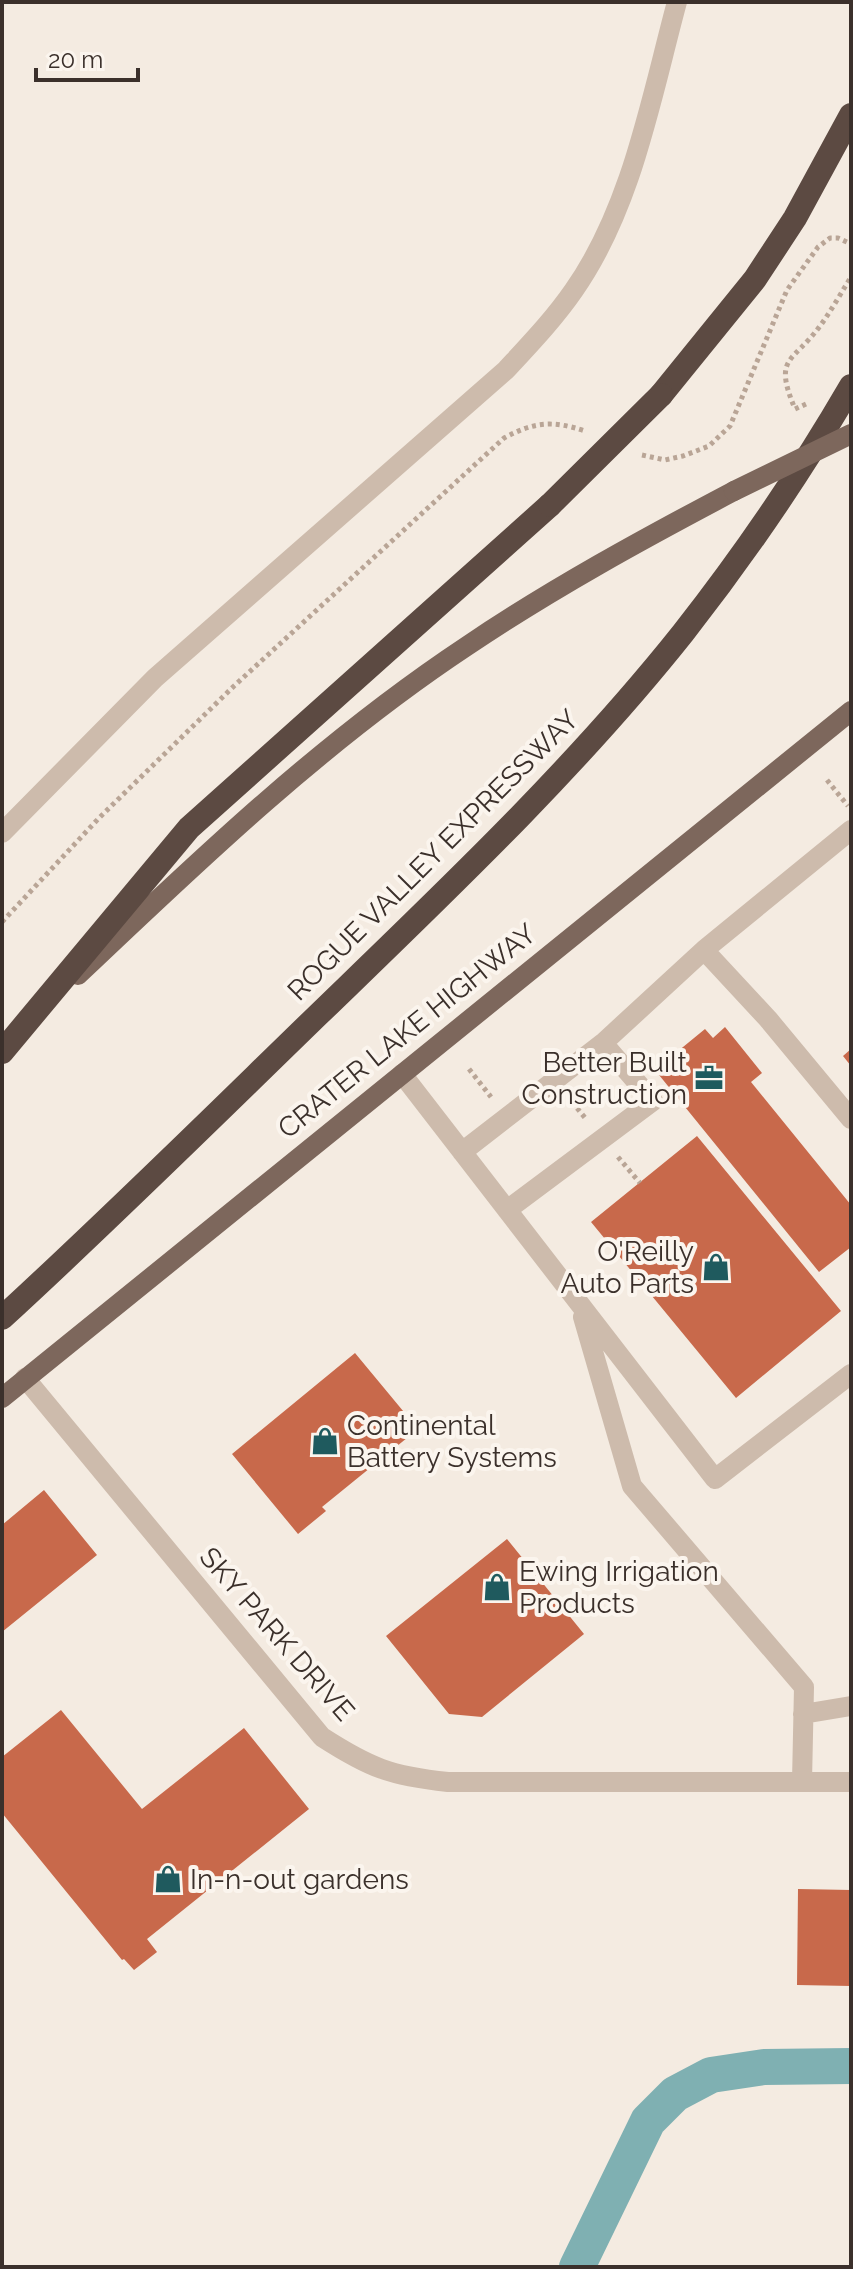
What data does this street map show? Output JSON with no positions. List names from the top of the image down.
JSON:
{
  "streets": {
    "highway": ["ROGUE VALLEY EXPRESSWAY"],
    "main road": ["CRATER LAKE HIGHWAY"],
    "street": ["SKY PARK DRIVE"]
  },
  "crossings": [
    ["CRATER LAKE HIGHWAY", "SKY PARK DRIVE"]
  ],
  "places": {
    "office": ["Better Built Construction"],
    "shop": [
      "O'Reilly Auto Parts",
      "Continental Battery Systems",
      "Ewing Irrigation Products",
      "In-n-out gardens"
    ]
  },
  "scale_bar": "20 m"
}
